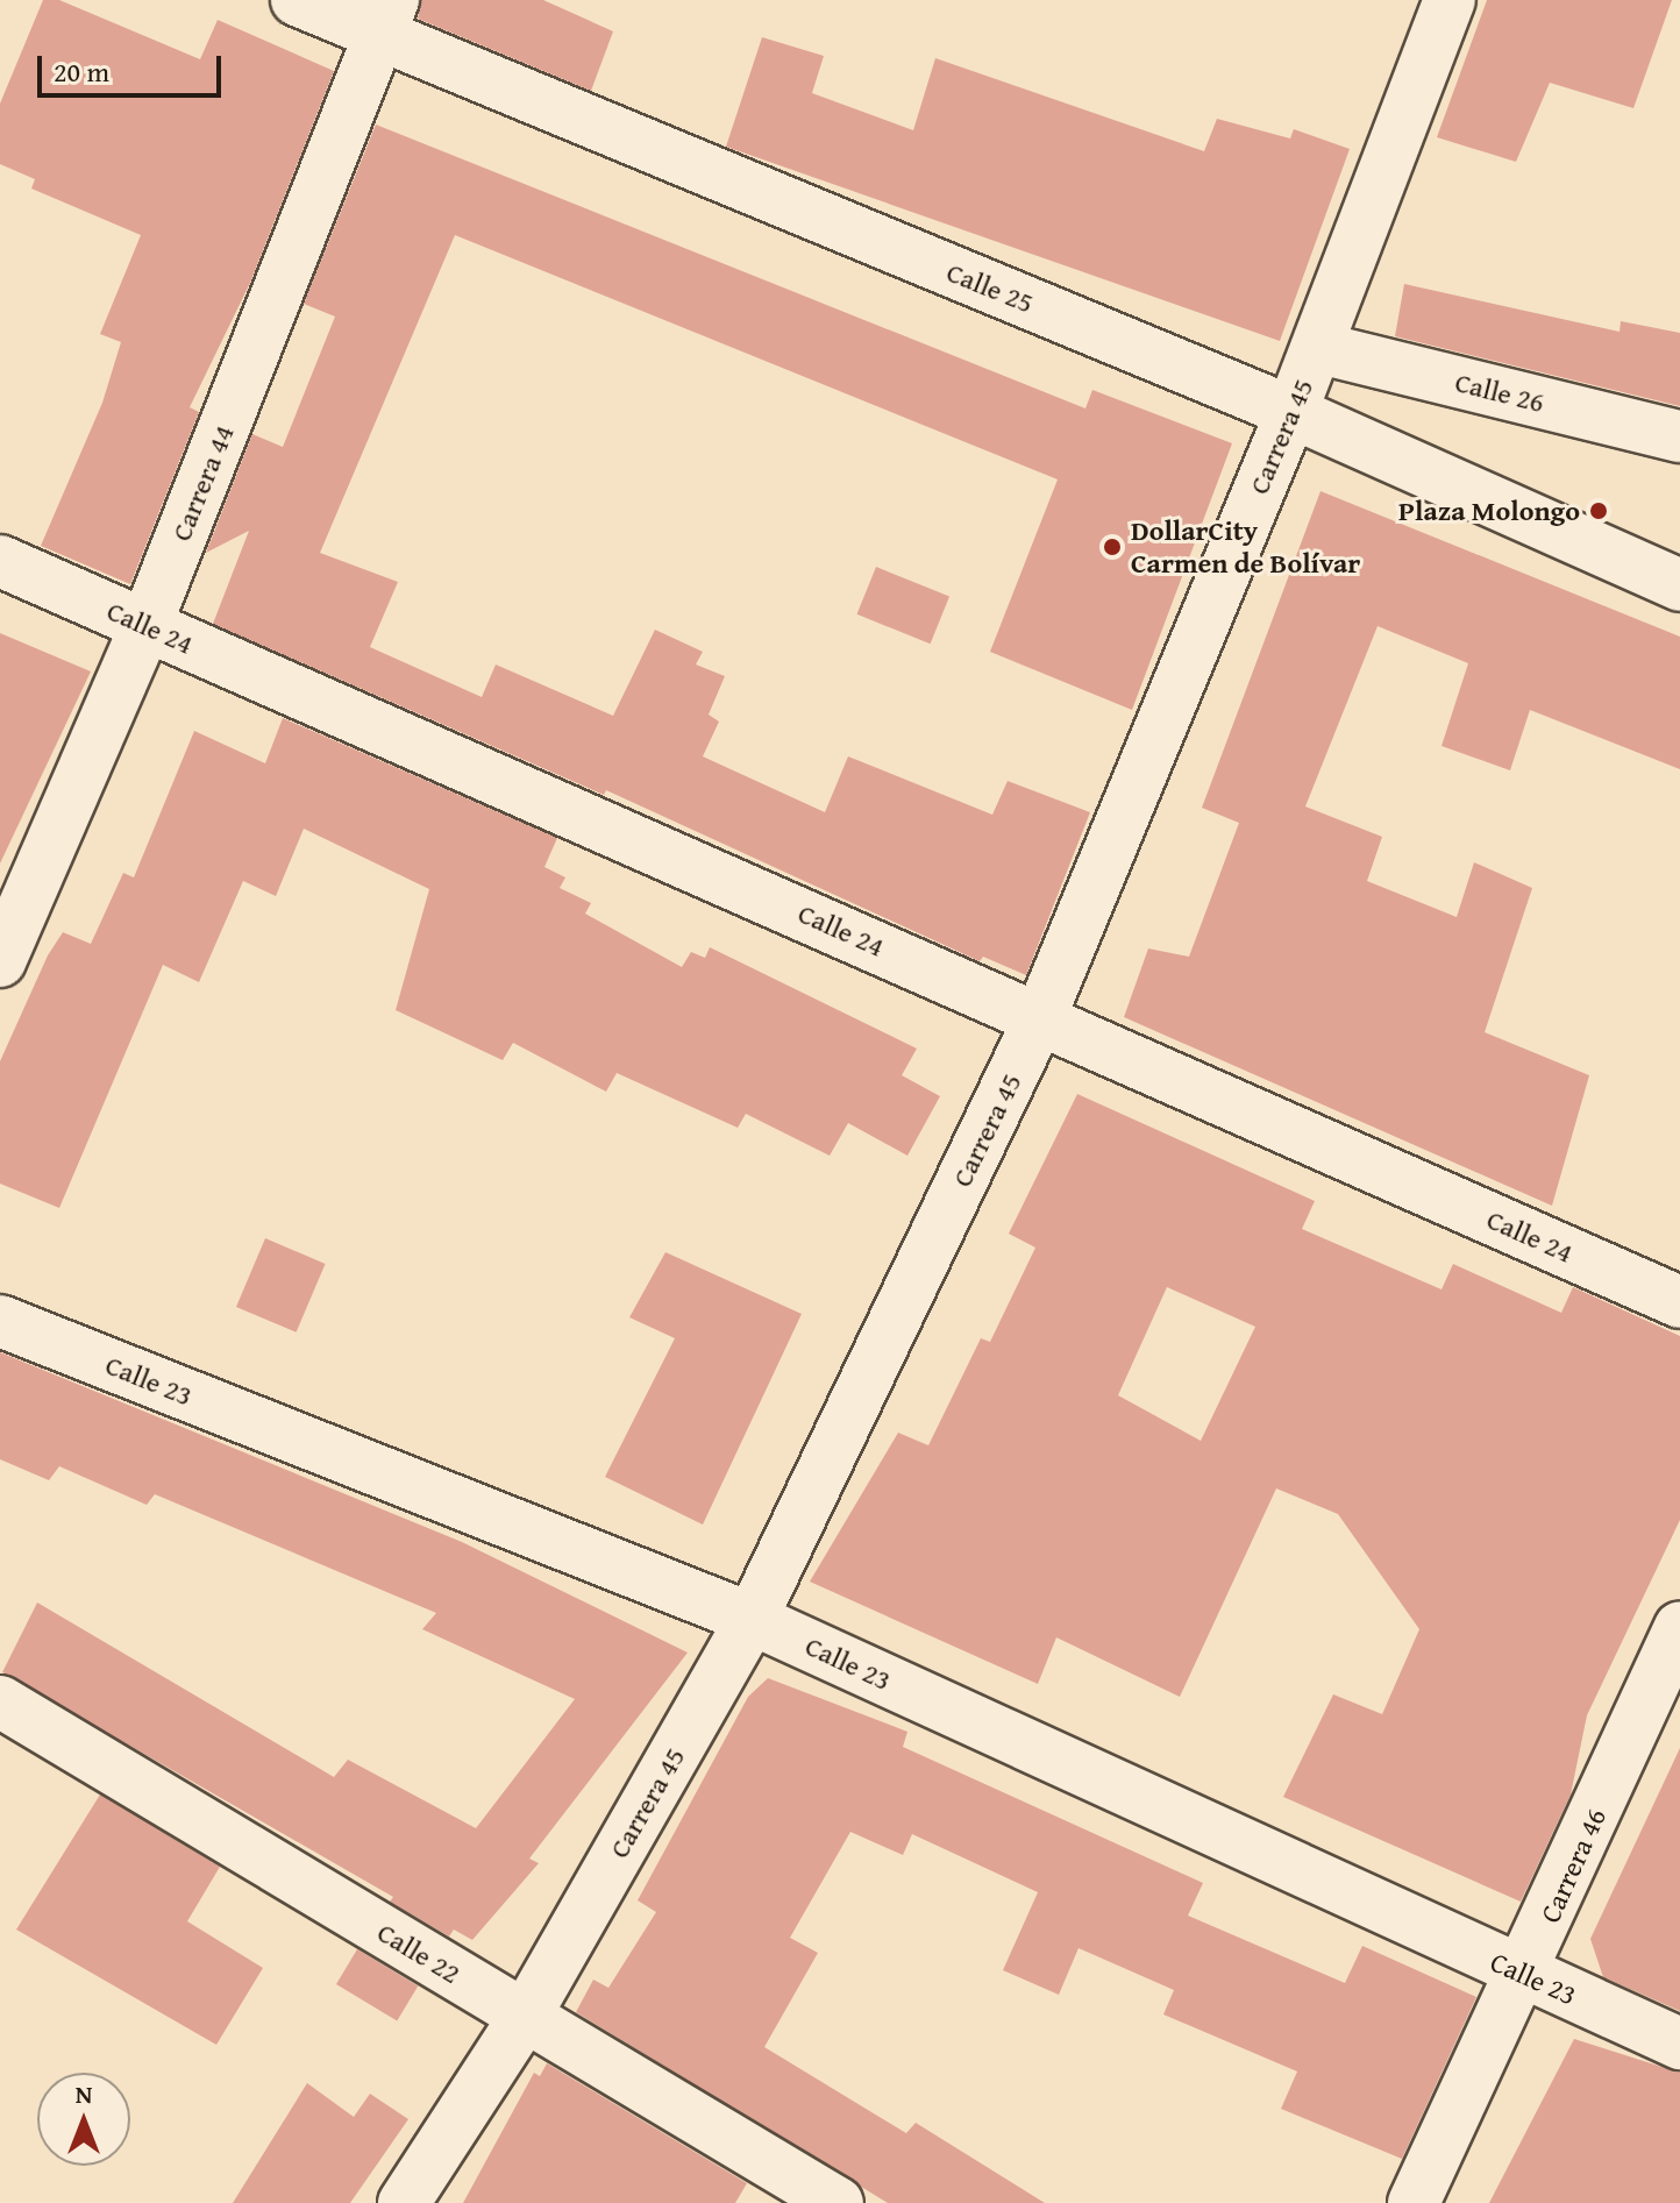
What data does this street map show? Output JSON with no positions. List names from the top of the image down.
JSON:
{
  "streets": {
    "street": [
      "Calle 25",
      "Calle 26",
      "Carrera 45",
      "Carrera 44",
      "Calle 24",
      "Calle 23",
      "Carrera 46",
      "Calle 22"
    ]
  },
  "crossings": [
    ["Calle 25", "Carrera 45"],
    ["Calle 25", "Carrera 44"],
    ["Calle 26", "Carrera 45"],
    ["Carrera 45", "Calle 24"],
    ["Carrera 45", "Calle 23"],
    ["Carrera 45", "Calle 22"],
    ["Carrera 44", "Calle 24"],
    ["Calle 23", "Carrera 46"]
  ],
  "places": ["Plaza Molongo", "DollarCity Carmen de Bolívar"],
  "scale_bar": "20 m",
  "north": "top"
}
